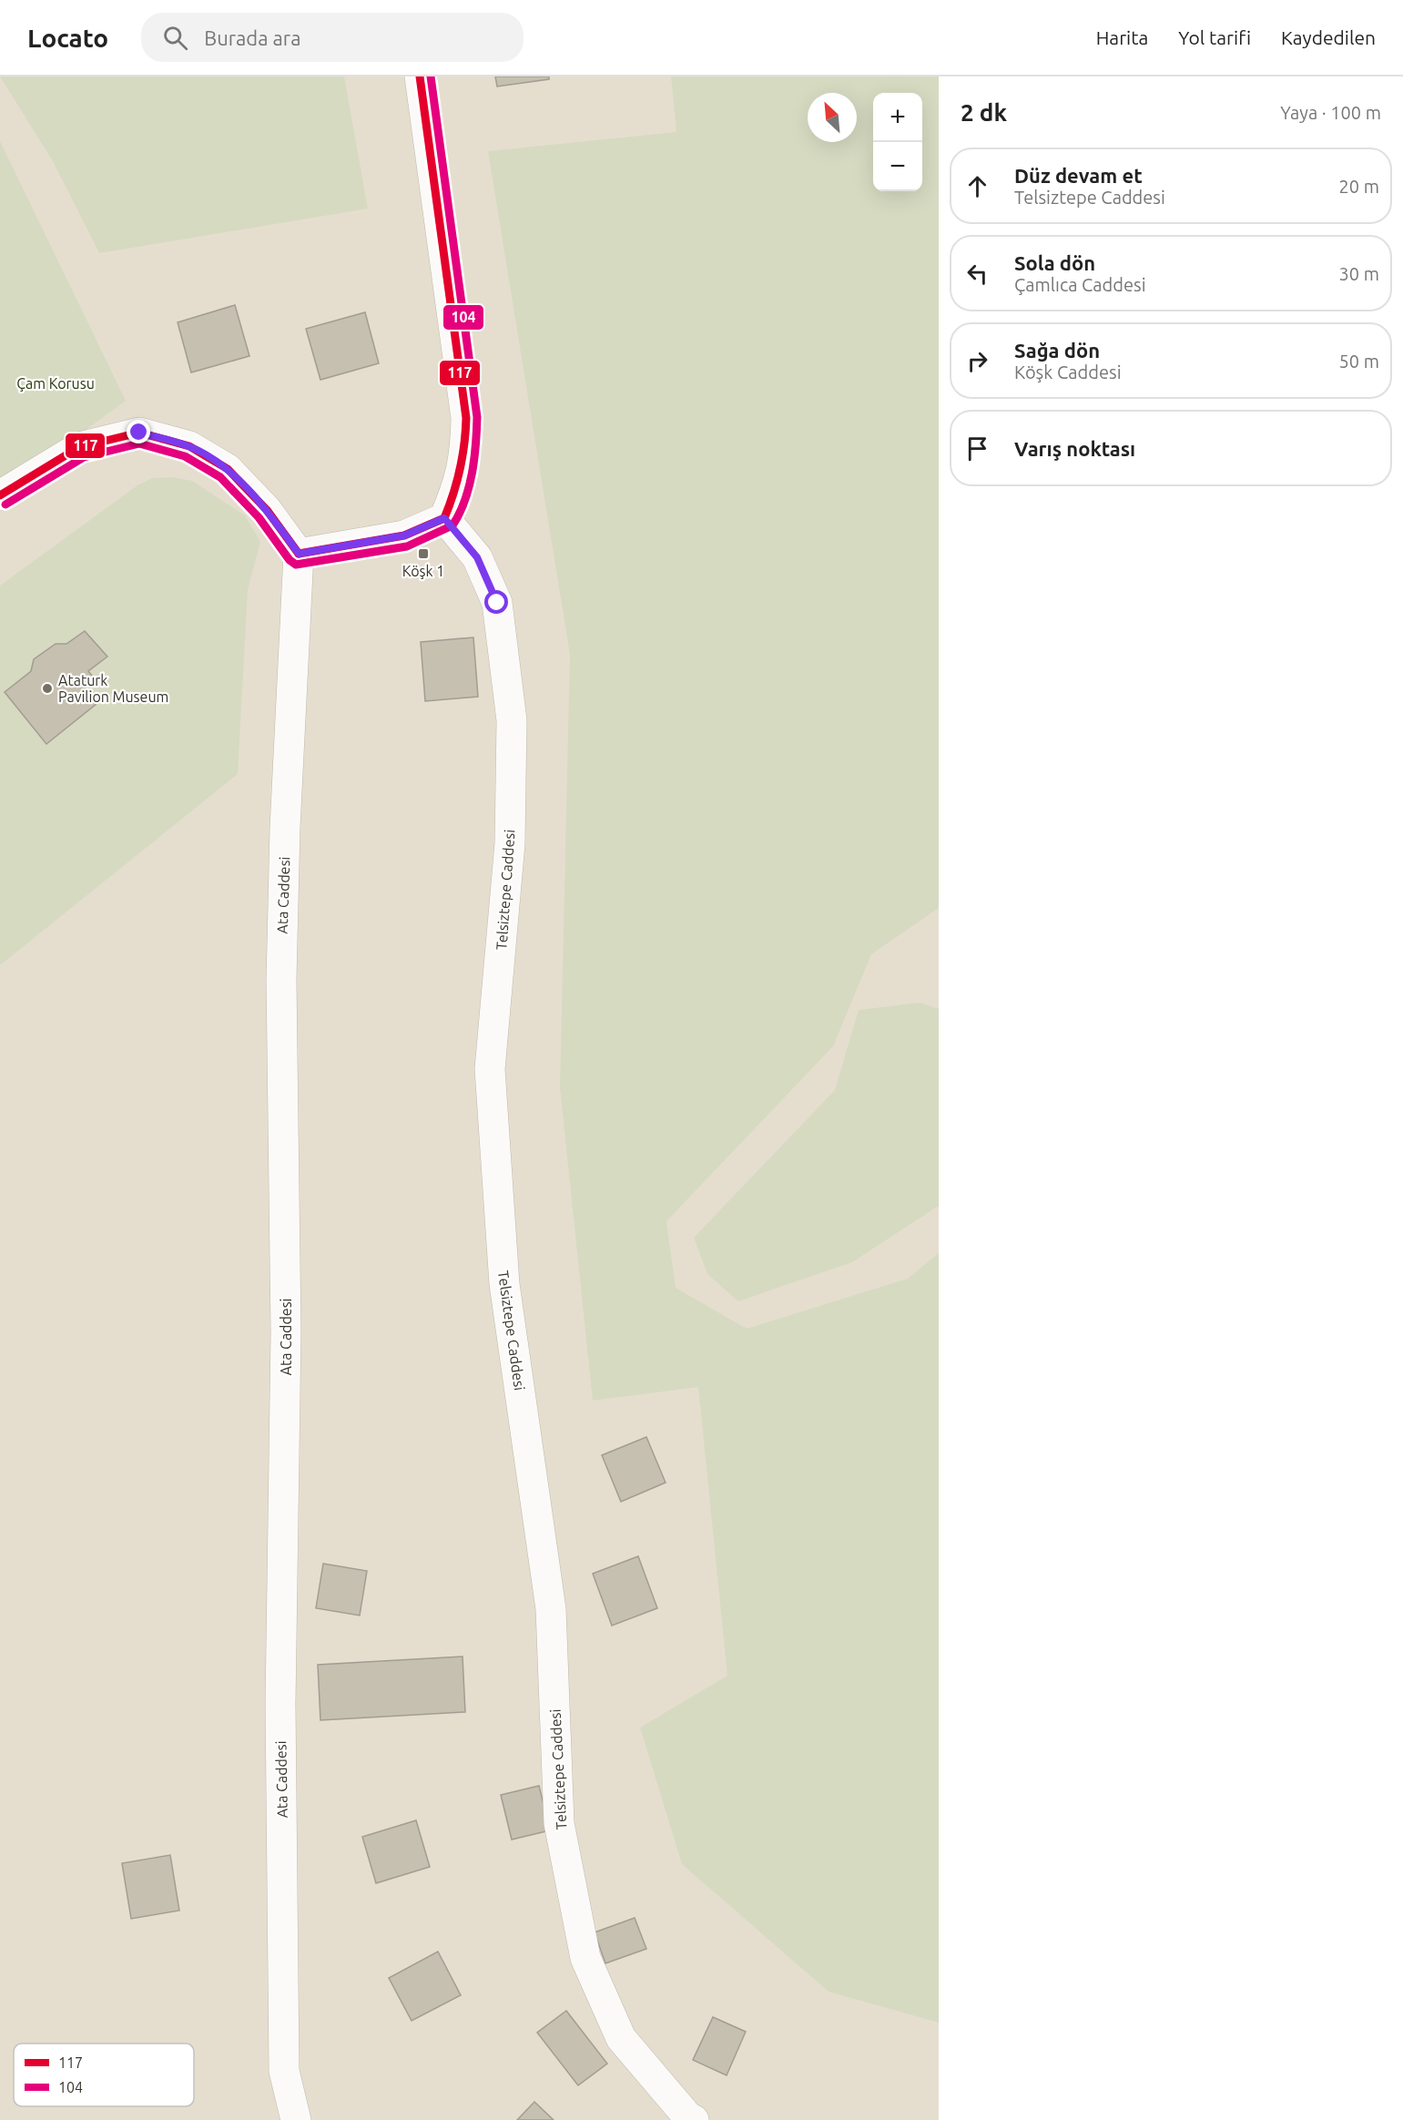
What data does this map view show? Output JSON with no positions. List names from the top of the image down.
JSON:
{
  "streets": {
    "street": ["Telsiztepe Caddesi", "Ata Caddesi"]
  },
  "parks": ["Çam Korusu"],
  "places": {
    "transit": ["Köşk 1"],
    "other": ["Ataturk Pavilion Museum"]
  },
  "lines": ["transit line 117", "transit line 104"],
  "legend": ["117", "104"],
  "north": "top left",
  "page": {
    "header": "Locato",
    "search": "Burada ara",
    "nav": ["Harita", "Yol tarifi", "Kaydedilen"],
    "heading": ["2 dk", "Yaya · 100 m"],
    "map_buttons": ["+", "−"],
    "list": [
      ["Düz devam et", "Telsiztepe Caddesi", "20 m"],
      ["Sola dön", "Çamlıca Caddesi", "30 m"],
      ["Sağa dön", "Köşk Caddesi", "50 m"],
      "Varış noktası"
    ]
  }
}
